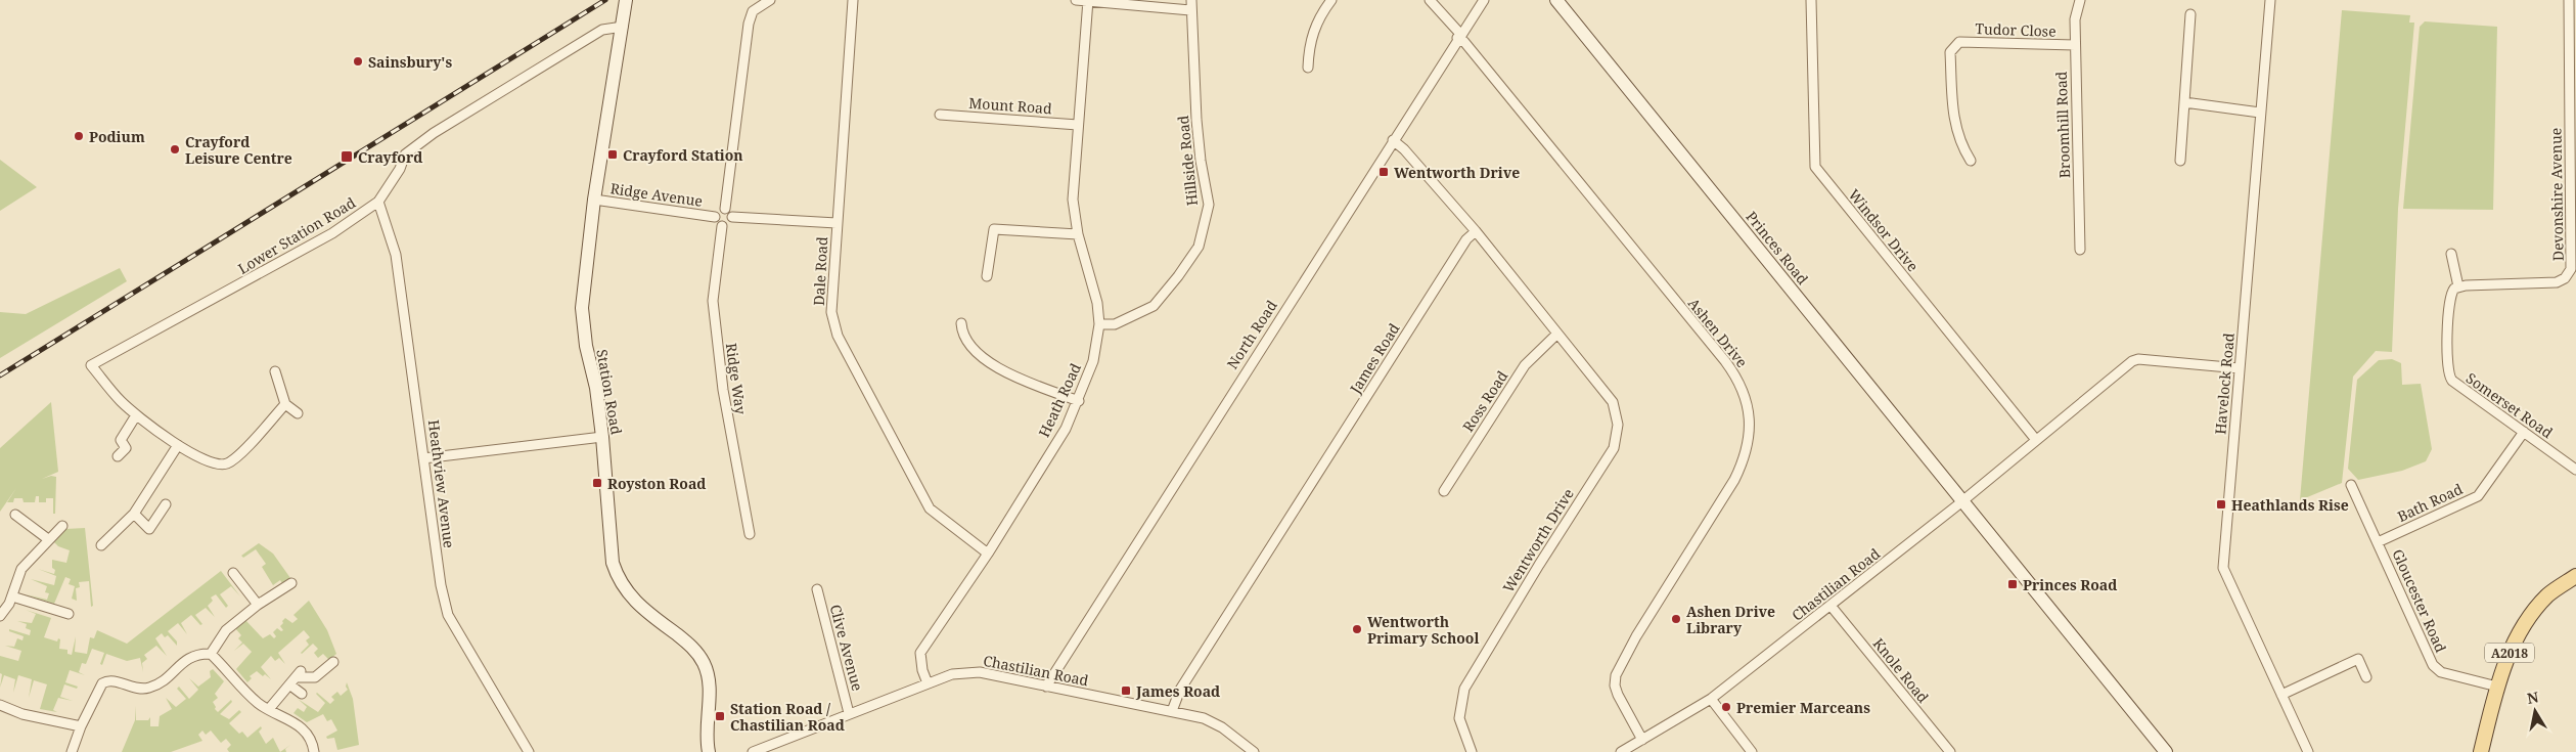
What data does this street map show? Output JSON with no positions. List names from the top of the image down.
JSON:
{
  "streets": {
    "main road": ["Princes Road", "Station Road", "A2018"],
    "street": [
      "Tudor Close",
      "Mount Road",
      "Broomhill Road",
      "Hillside Road",
      "Ridge Avenue",
      "Devonshire Avenue",
      "Windsor Drive",
      "Lower Station Road",
      "Dale Road",
      "Ashen Drive",
      "North Road",
      "James Road",
      "Ridge Way",
      "Havelock Road",
      "Heath Road",
      "Ross Road",
      "Somerset Road",
      "Heathview Avenue",
      "Bath Road",
      "Wentworth Drive",
      "Chastilian Road",
      "Gloucester Road",
      "Clive Avenue",
      "Knole Road"
    ]
  },
  "crossings": [
    ["Tudor Close", "Broomhill Road"],
    ["Mount Road", "Heath Road"],
    ["Hillside Road", "Heath Road"],
    ["Ridge Avenue", "Ridge Way"],
    ["Ridge Avenue", "Station Road"],
    ["Devonshire Avenue", "Somerset Road"],
    ["Lower Station Road", "Station Road"],
    ["Lower Station Road", "Heathview Avenue"],
    ["Princes Road", "Chastilian Road"],
    ["Dale Road", "Heath Road"],
    ["Ashen Drive", "North Road"],
    ["Ashen Drive", "Chastilian Road"],
    ["North Road", "Wentworth Drive"],
    ["North Road", "Chastilian Road"],
    ["James Road", "Wentworth Drive"],
    ["James Road", "Chastilian Road"],
    ["Heath Road", "Chastilian Road"],
    ["Ross Road", "Wentworth Drive"],
    ["Somerset Road", "Bath Road"],
    ["Bath Road", "Gloucester Road"],
    ["Chastilian Road", "Clive Avenue"],
    ["Chastilian Road", "Knole Road"],
    ["Gloucester Road", "A2018"]
  ],
  "places": {
    "other": [
      "Sainsbury's",
      "Podium",
      "Crayford Leisure Centre",
      "Ashen Drive Library",
      "Wentworth Primary School",
      "Premier Marceans"
    ],
    "transit": [
      "Crayford Station",
      "Crayford",
      "Wentworth Drive",
      "Royston Road",
      "Heathlands Rise",
      "Princes Road",
      "James Road",
      "Station Road / Chastilian Road"
    ]
  },
  "north": "top"
}
